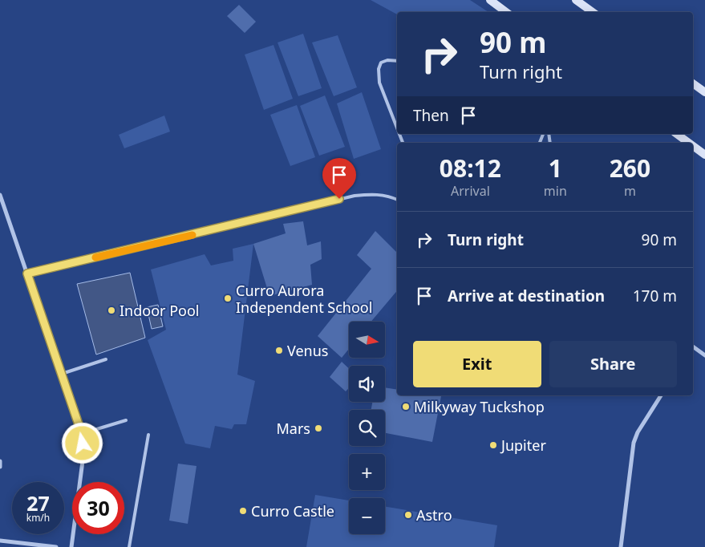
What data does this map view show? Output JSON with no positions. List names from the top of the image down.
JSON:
{
  "places": [
    "Curro Aurora Independent School",
    "Indoor Pool",
    "Venus",
    "Milkyway Tuckshop",
    "Mars",
    "Jupiter",
    "Curro Castle",
    "Astro"
  ],
  "north": "right",
  "page": {
    "turn": ["90 m", "Turn right"],
    "then": "Then",
    "eta": [
      "08:12",
      "Arrival",
      "1",
      "min",
      "260",
      "m"
    ],
    "list": [
      {
        "name": "Turn right",
        "value": "90 m"
      },
      {
        "name": "Arrive at destination",
        "value": "170 m"
      }
    ],
    "map_buttons": ["+", "−"],
    "buttons": ["Exit", "Share"],
    "speed": "27 km/h",
    "limit": "30"
  }
}
